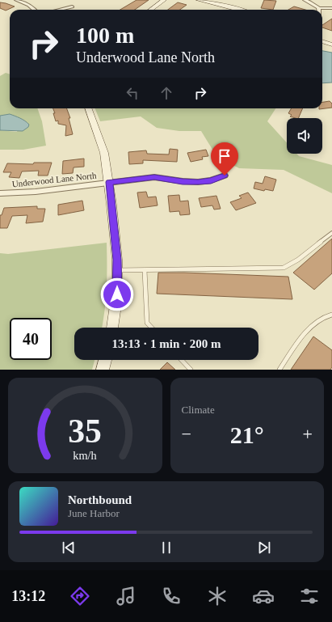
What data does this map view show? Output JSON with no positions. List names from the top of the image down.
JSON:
{
  "streets": {
    "street": ["Underwood Lane North"]
  },
  "page": {
    "turn": ["100 m", "Underwood Lane North"],
    "limit": "40",
    "trip": "13:13 · 1 min · 200 m",
    "tile": "Climate",
    "heat": ["−", "21°", "+"],
    "song": ["Northbound", "June Harbor"],
    "tabs": "13:12",
    "gauge": ["35", "km/h"]
  }
}
